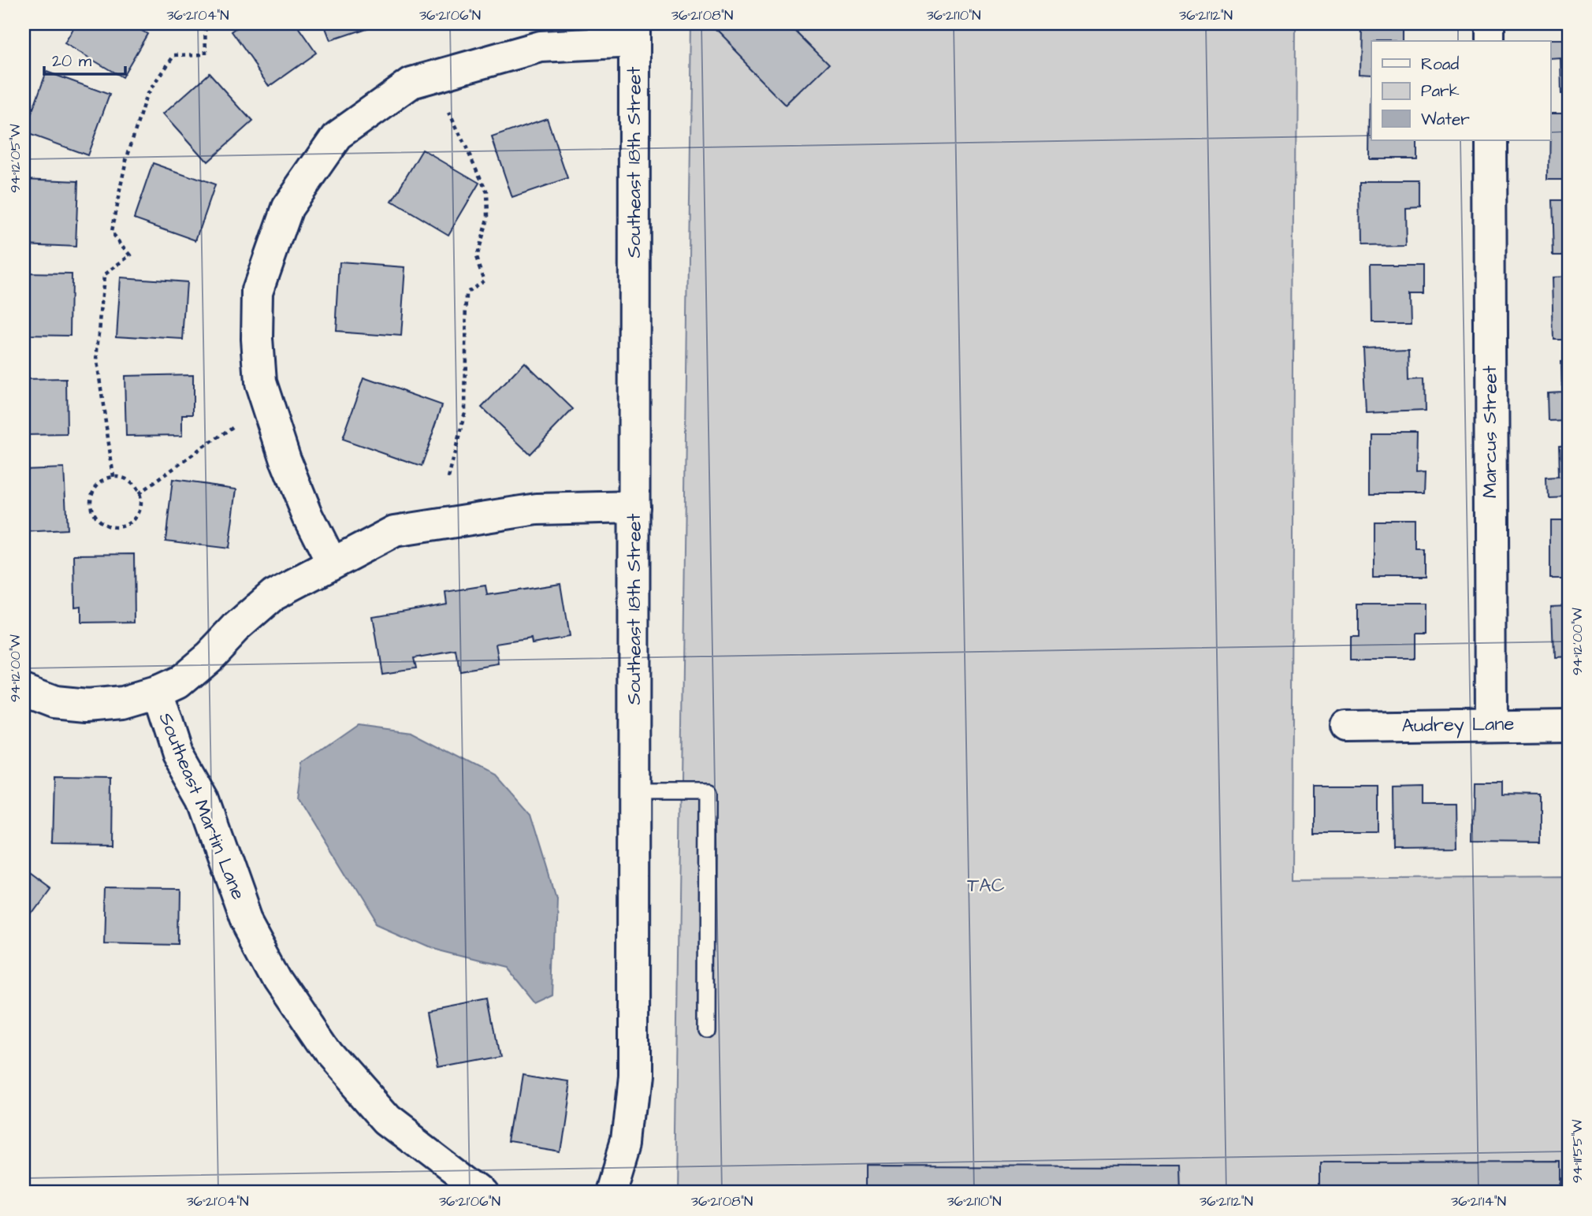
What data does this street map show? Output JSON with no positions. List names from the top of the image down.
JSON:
{
  "streets": {
    "street": [
      "Southeast 18th Street",
      "Marcus Street",
      "Audrey Lane",
      "Southeast Martin Lane"
    ]
  },
  "crossings": [
    ["Marcus Street", "Audrey Lane"]
  ],
  "parks": ["TAC"],
  "legend": ["Road", "Park", "Water"],
  "scale_bar": "20 m",
  "coordinates": [
    "36°21'04\"N",
    "36°21'06\"N",
    "36°21'08\"N",
    "36°21'10\"N",
    "36°21'12\"N",
    "94°12'05\"W",
    "94°12'00\"W",
    "94°11'55\"W",
    "36°21'14\"N"
  ]
}
